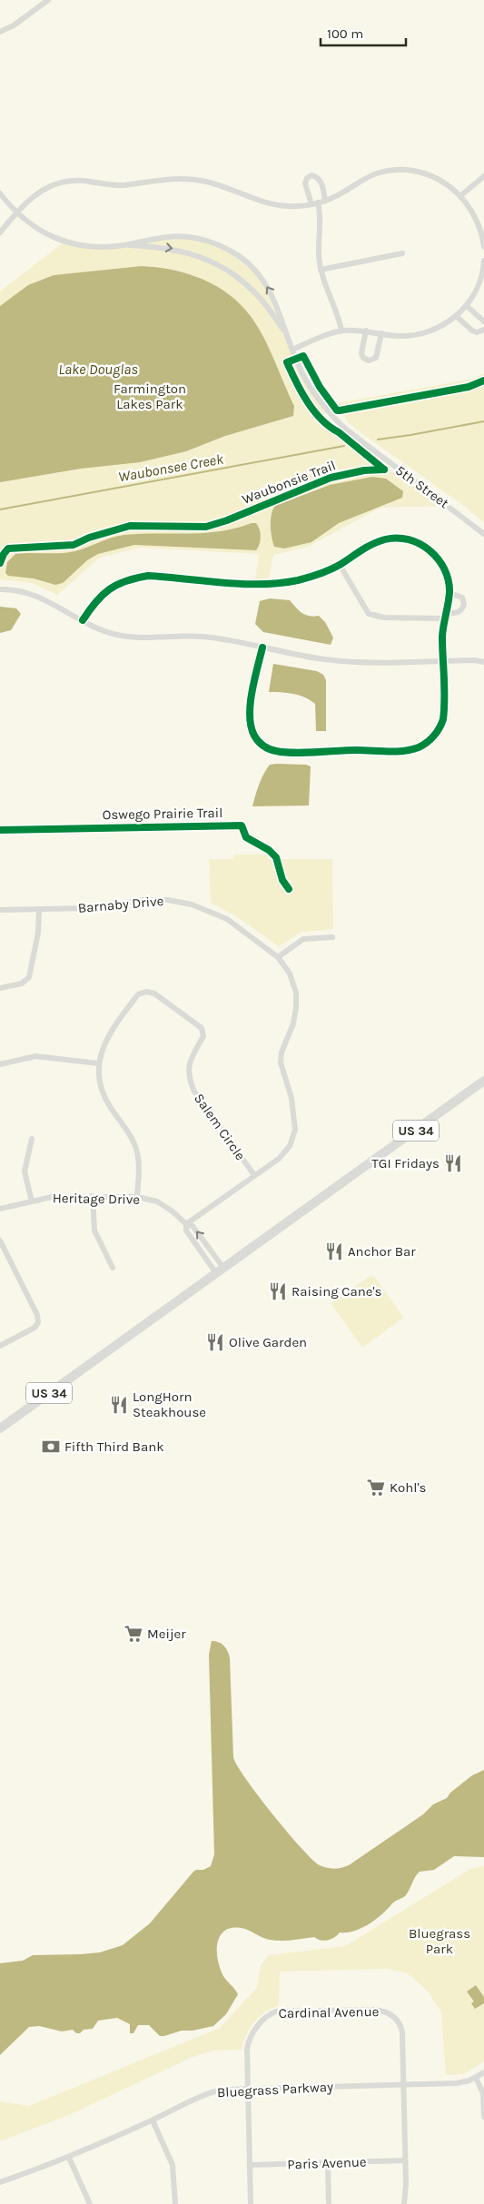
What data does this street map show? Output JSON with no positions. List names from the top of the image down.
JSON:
{
  "streets": {
    "main road": ["US 34"],
    "street": [
      "5th Street",
      "Barnaby Drive",
      "Salem Circle",
      "Heritage Drive",
      "Cardinal Avenue",
      "Bluegrass Parkway",
      "Paris Avenue"
    ],
    "cycle path": ["Waubonsie Trail", "Oswego Prairie Trail"]
  },
  "crossings": [
    ["Barnaby Drive", "Salem Circle"],
    ["Barnaby Drive", "Heritage Drive"],
    ["Salem Circle", "Heritage Drive"],
    ["US 34", "Heritage Drive"],
    ["Cardinal Avenue", "Bluegrass Parkway"],
    ["Cardinal Avenue", "Paris Avenue"]
  ],
  "water": ["Lake Douglas", "Waubonsee Creek"],
  "parks": ["Farmington Lakes Park", "Bluegrass Park"],
  "places": {
    "restaurant": [
      "TGI Fridays",
      "Anchor Bar",
      "Raising Cane's",
      "Olive Garden",
      "LongHorn Steakhouse"
    ],
    "bank": ["Fifth Third Bank"],
    "supermarket": ["Kohl's", "Meijer"]
  },
  "scale_bar": "100 m"
}
